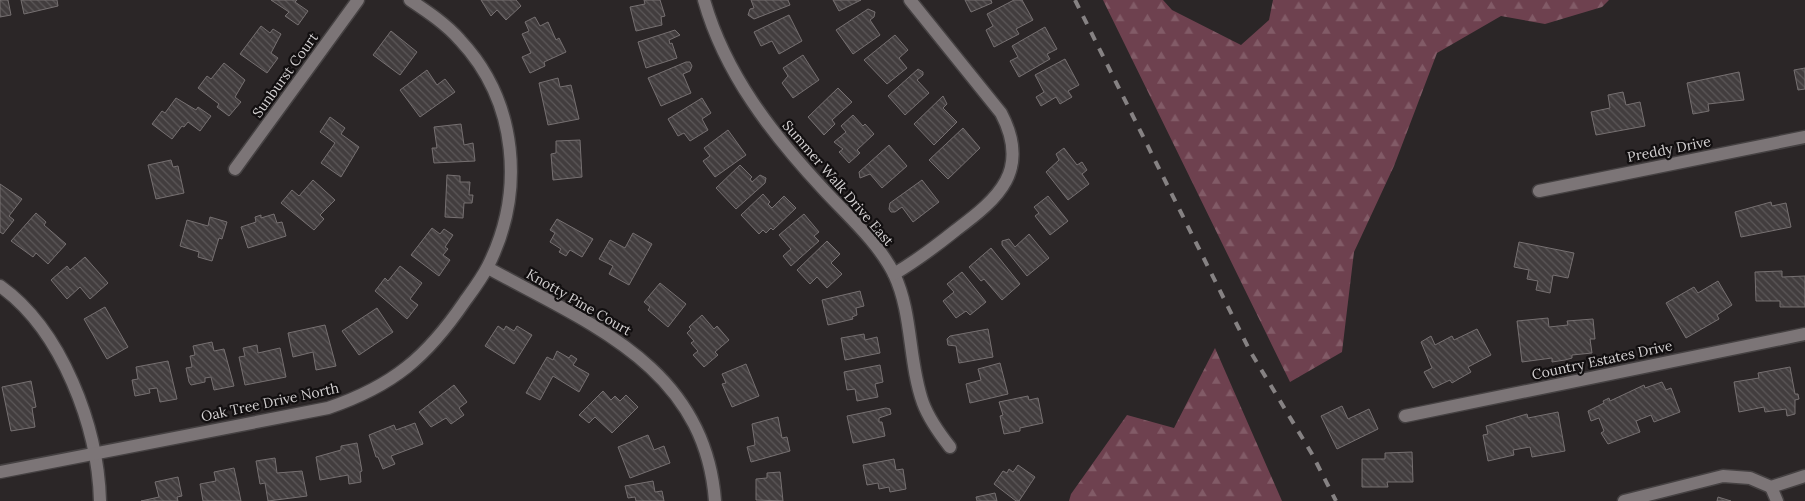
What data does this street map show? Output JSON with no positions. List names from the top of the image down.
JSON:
{
  "streets": {
    "street": [
      "Sunburst Court",
      "Preddy Drive",
      "Summer Walk Drive East",
      "Knotty Pine Court",
      "Country Estates Drive",
      "Oak Tree Drive North"
    ]
  },
  "crossings": [
    ["Knotty Pine Court", "Oak Tree Drive North"]
  ]
}
